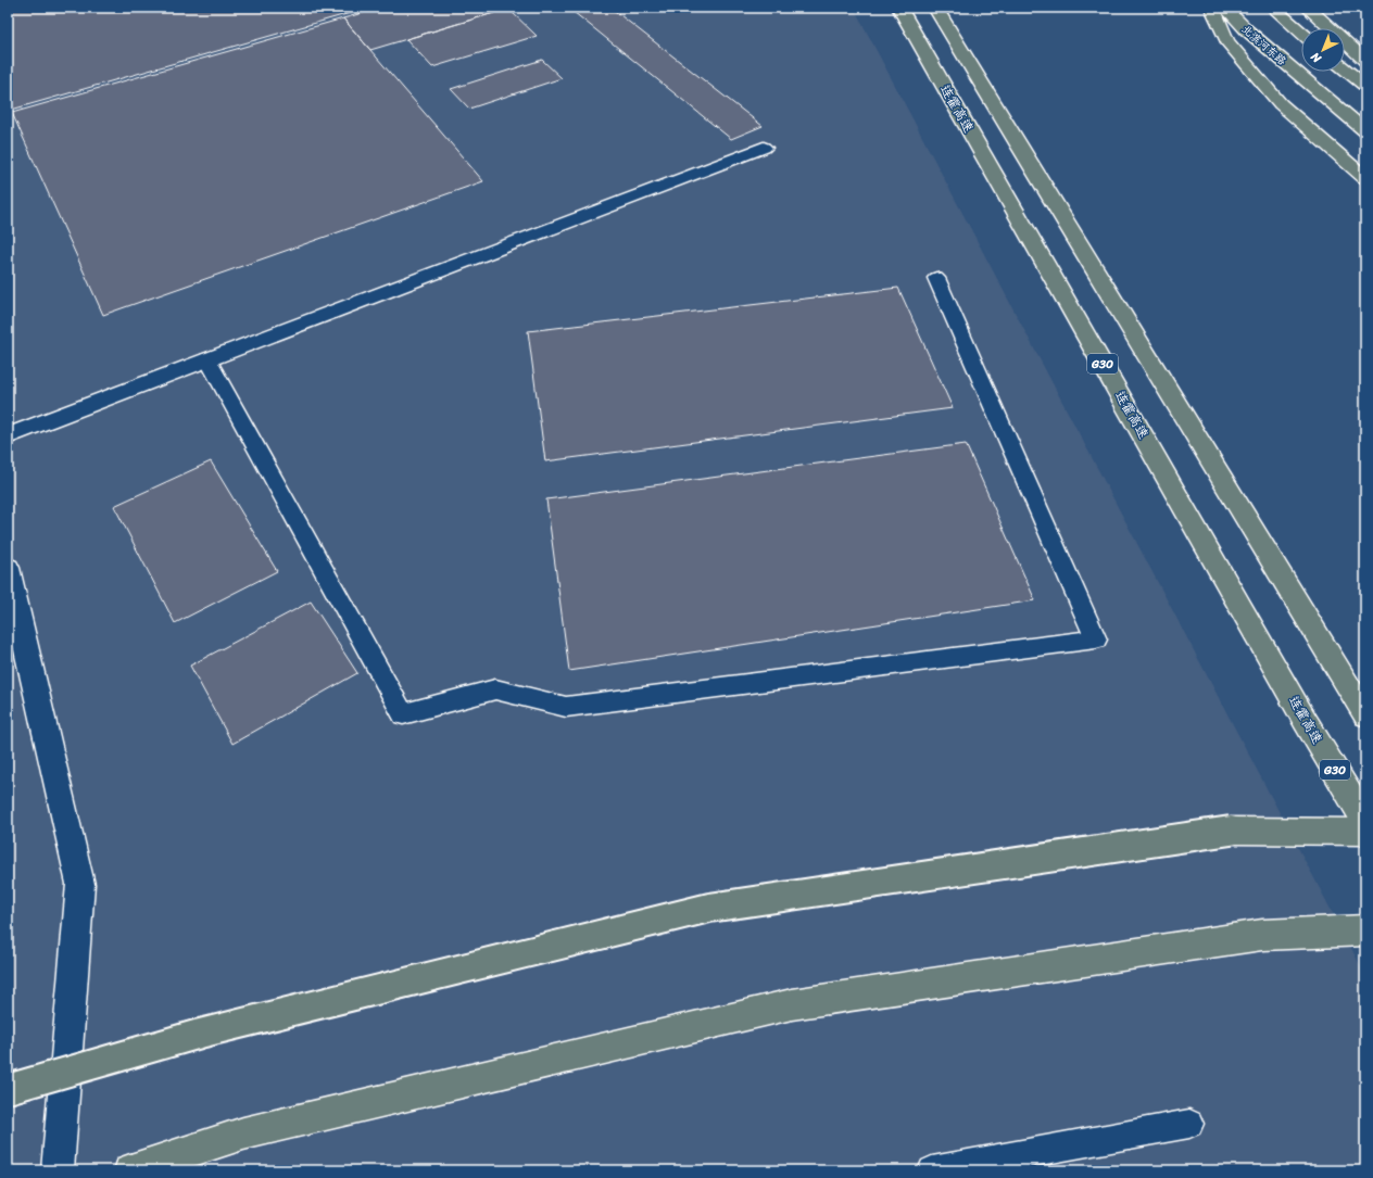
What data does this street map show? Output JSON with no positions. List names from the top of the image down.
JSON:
{
  "streets": {
    "main road": ["北滨河东路", "连霍高速", "G30"]
  },
  "north": "bottom left"
}
